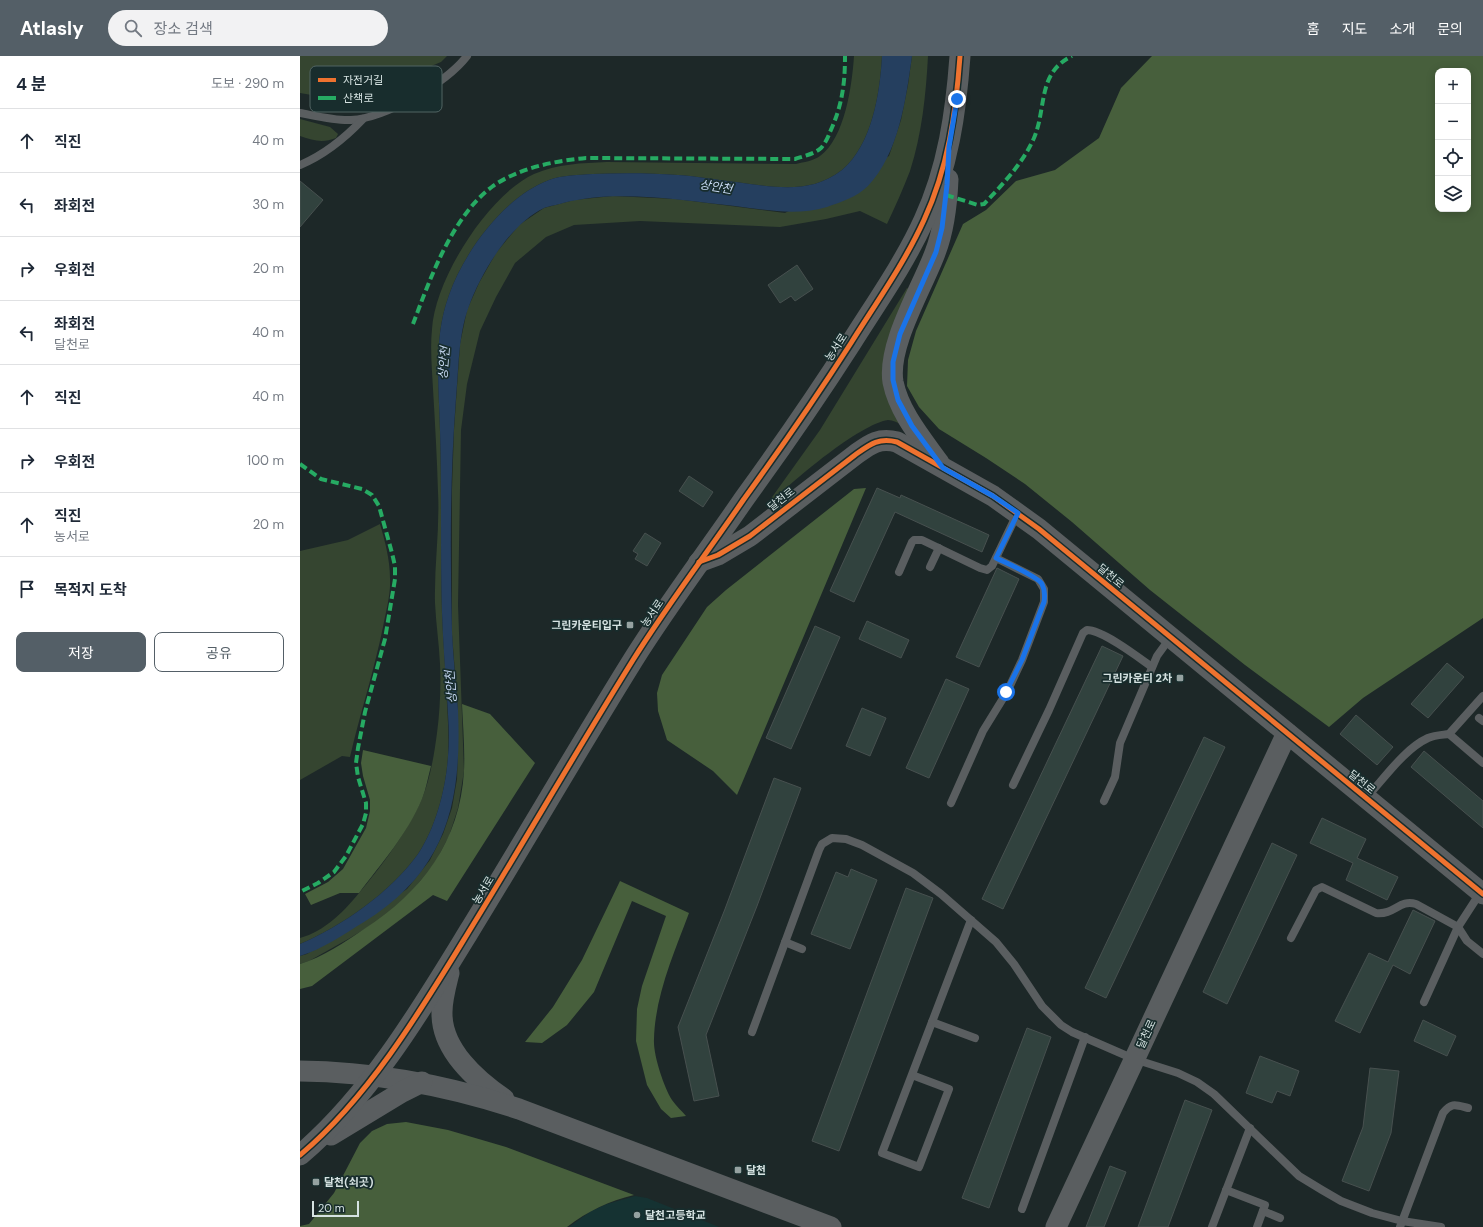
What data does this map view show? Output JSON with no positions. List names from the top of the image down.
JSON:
{
  "streets": {
    "street": ["농서로", "달천로"]
  },
  "crossings": [
    ["농서로", "달천로"]
  ],
  "water": ["상안천"],
  "places": {
    "transit": [
      "그린카운티입구",
      "그린카운티 2차",
      "달천",
      "달천(쇠곳)"
    ],
    "other": ["달천고등학교"]
  },
  "legend": ["자전거길", "산책로"],
  "scale_bar": "20 m",
  "page": {
    "header": "Atlasly",
    "search": "장소 검색",
    "nav": [
      "홈",
      "지도",
      "소개",
      "문의"
    ],
    "heading": ["4 분", "도보 · 290 m"],
    "map_buttons": ["+", "−"],
    "list": [
      ["직진", "40 m"],
      ["좌회전", "30 m"],
      ["우회전", "20 m"],
      ["좌회전", "달천로", "40 m"],
      ["직진", "40 m"],
      ["우회전", "100 m"],
      ["직진", "농서로", "20 m"],
      "목적지 도착"
    ],
    "buttons": ["저장", "공유"],
    "scale": "20 m"
  }
}
